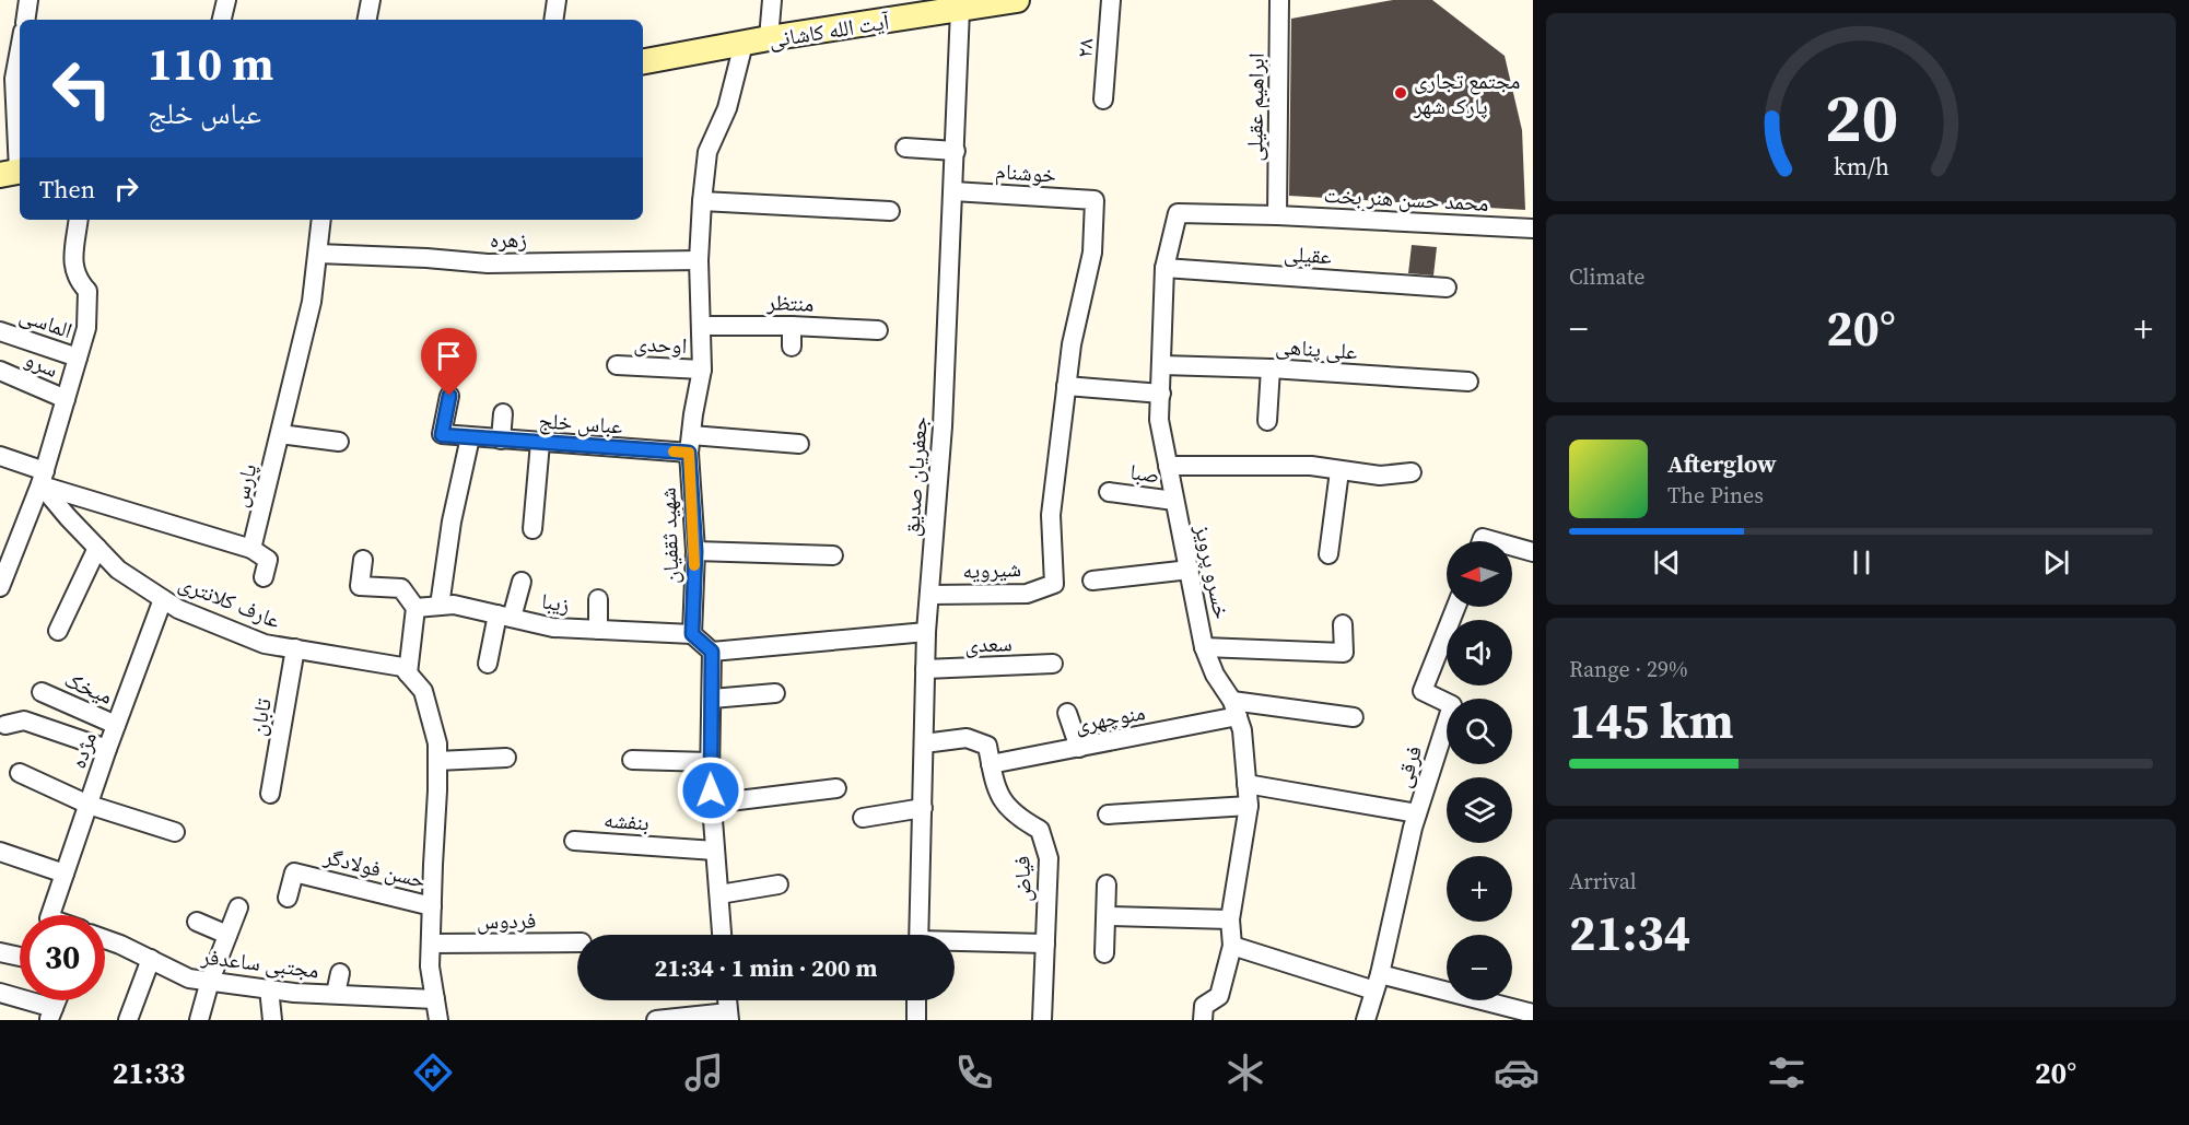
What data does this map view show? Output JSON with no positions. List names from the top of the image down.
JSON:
{
  "streets": {
    "main road": ["آیت الله کاشانی"],
    "street": [
      "۲۸",
      "ابراهیم عقیلی",
      "خوشنام",
      "محمد حسن هنر بخت",
      "زهره",
      "عقیلی",
      "منتظر",
      "الماسی",
      "اوحدی",
      "علی پناهی",
      "سرو",
      "عباس خلج",
      "صبا",
      "جعفریان صدیق",
      "پارس",
      "شهید ثقفیان",
      "شیرویه",
      "خسرو پرویز",
      "عارف کلانتری",
      "زیبا",
      "سعدی",
      "میخک",
      "تابان",
      "منوچهری",
      "مژده",
      "فرقی",
      "بنفشه",
      "حسن فولادگر",
      "فیاض",
      "فردوس",
      "مجتبی ساعدفر"
    ]
  },
  "crossings": [
    ["آیت الله کاشانی", "جعفریان صدیق"],
    ["آیت الله کاشانی", "شهید ثقفیان"],
    ["ابراهیم عقیلی", "محمد حسن هنر بخت"],
    ["ابراهیم عقیلی", "خسرو پرویز"],
    ["خوشنام", "جعفریان صدیق"],
    ["خوشنام", "شیرویه"],
    ["محمد حسن هنر بخت", "خسرو پرویز"],
    ["زهره", "پارس"],
    ["زهره", "شهید ثقفیان"],
    ["عقیلی", "خسرو پرویز"],
    ["منتظر", "شهید ثقفیان"],
    ["اوحدی", "شهید ثقفیان"],
    ["علی پناهی", "خسرو پرویز"],
    ["عباس خلج", "شهید ثقفیان"],
    ["صبا", "خسرو پرویز"],
    ["جعفریان صدیق", "شیرویه"],
    ["جعفریان صدیق", "سعدی"],
    ["جعفریان صدیق", "فیاض"],
    ["شهید ثقفیان", "زیبا"],
    ["خسرو پرویز", "منوچهری"],
    ["عارف کلانتری", "تابان"],
    ["عارف کلانتری", "مژده"],
    ["میخک", "مژده"],
    ["منوچهری", "فیاض"]
  ],
  "places": ["مجتمع تجاری پارک شهر"],
  "north": "left",
  "page": {
    "turn": ["110 m", "عباس خلج"],
    "then": "Then",
    "tile": [
      "Climate",
      ["Range · 29%", "145 km"],
      ["Arrival", "21:34"]
    ],
    "heat": ["−", "20°", "+"],
    "song": ["Afterglow", "The Pines"],
    "map_buttons": ["+", "−"],
    "limit": "30",
    "trip": "21:34 · 1 min · 200 m",
    "tabs": ["21:33", "20°"],
    "gauge": ["20", "km/h"]
  }
}
